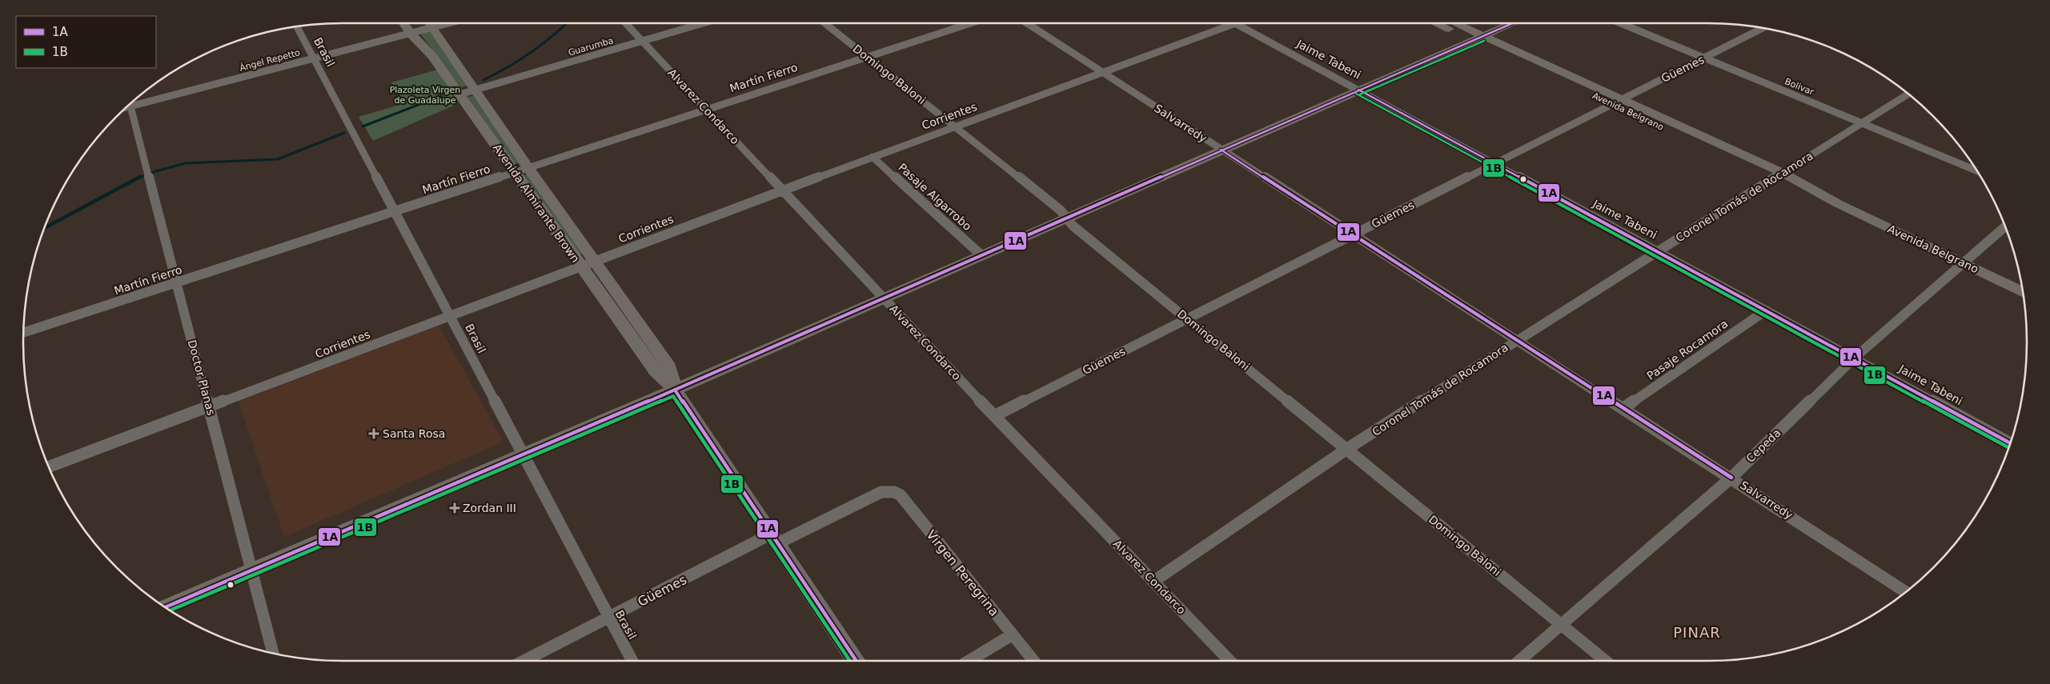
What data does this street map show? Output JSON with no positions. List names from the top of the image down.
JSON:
{
  "streets": {
    "main road": ["Avenida Belgrano", "Avenida Almirante Brown"],
    "street": [
      "Guarumba",
      "Brasil",
      "Jaime Tabeni",
      "Ángel Repetto",
      "Güemes",
      "Domingo Baloni",
      "Martín Fierro",
      "Bolivar",
      "Alvarez Condarco",
      "Corrientes",
      "Salvarredy",
      "Pasaje Algarrobo",
      "Coronel Tomás de Rocamora",
      "Pasaje Rocamora",
      "Doctor Planas",
      "Cepeda",
      "Virgen Peregrina"
    ]
  },
  "crossings": [
    ["Guarumba", "Alvarez Condarco"],
    ["Guarumba", "Avenida Almirante Brown"],
    ["Brasil", "Ángel Repetto"],
    ["Brasil", "Güemes"],
    ["Brasil", "Martín Fierro"],
    ["Brasil", "Corrientes"],
    ["Jaime Tabeni", "Güemes"],
    ["Jaime Tabeni", "Corrientes"],
    ["Jaime Tabeni", "Coronel Tomás de Rocamora"],
    ["Jaime Tabeni", "Pasaje Rocamora"],
    ["Jaime Tabeni", "Cepeda"],
    ["Ángel Repetto", "Avenida Almirante Brown"],
    ["Ángel Repetto", "Doctor Planas"],
    ["Güemes", "Domingo Baloni"],
    ["Güemes", "Bolivar"],
    ["Güemes", "Alvarez Condarco"],
    ["Güemes", "Avenida Belgrano"],
    ["Güemes", "Salvarredy"],
    ["Güemes", "Avenida Almirante Brown"],
    ["Güemes", "Virgen Peregrina"],
    ["Domingo Baloni", "Martín Fierro"],
    ["Domingo Baloni", "Corrientes"],
    ["Domingo Baloni", "Coronel Tomás de Rocamora"],
    ["Domingo Baloni", "Cepeda"],
    ["Martín Fierro", "Alvarez Condarco"],
    ["Martín Fierro", "Avenida Almirante Brown"],
    ["Martín Fierro", "Doctor Planas"],
    ["Bolivar", "Coronel Tomás de Rocamora"],
    ["Alvarez Condarco", "Corrientes"],
    ["Alvarez Condarco", "Coronel Tomás de Rocamora"],
    ["Avenida Belgrano", "Coronel Tomás de Rocamora"],
    ["Avenida Belgrano", "Cepeda"],
    ["Corrientes", "Salvarredy"],
    ["Corrientes", "Pasaje Algarrobo"],
    ["Corrientes", "Avenida Almirante Brown"],
    ["Corrientes", "Doctor Planas"],
    ["Salvarredy", "Coronel Tomás de Rocamora"],
    ["Salvarredy", "Pasaje Rocamora"],
    ["Salvarredy", "Cepeda"]
  ],
  "districts": ["PINAR"],
  "parks": ["Plazoleta Virgen de Guadalupe"],
  "places": {
    "health": ["Santa Rosa", "Zordan III"]
  },
  "lines": ["transit line 1A", "transit line 1B"],
  "legend": ["1A", "1B"]
}
